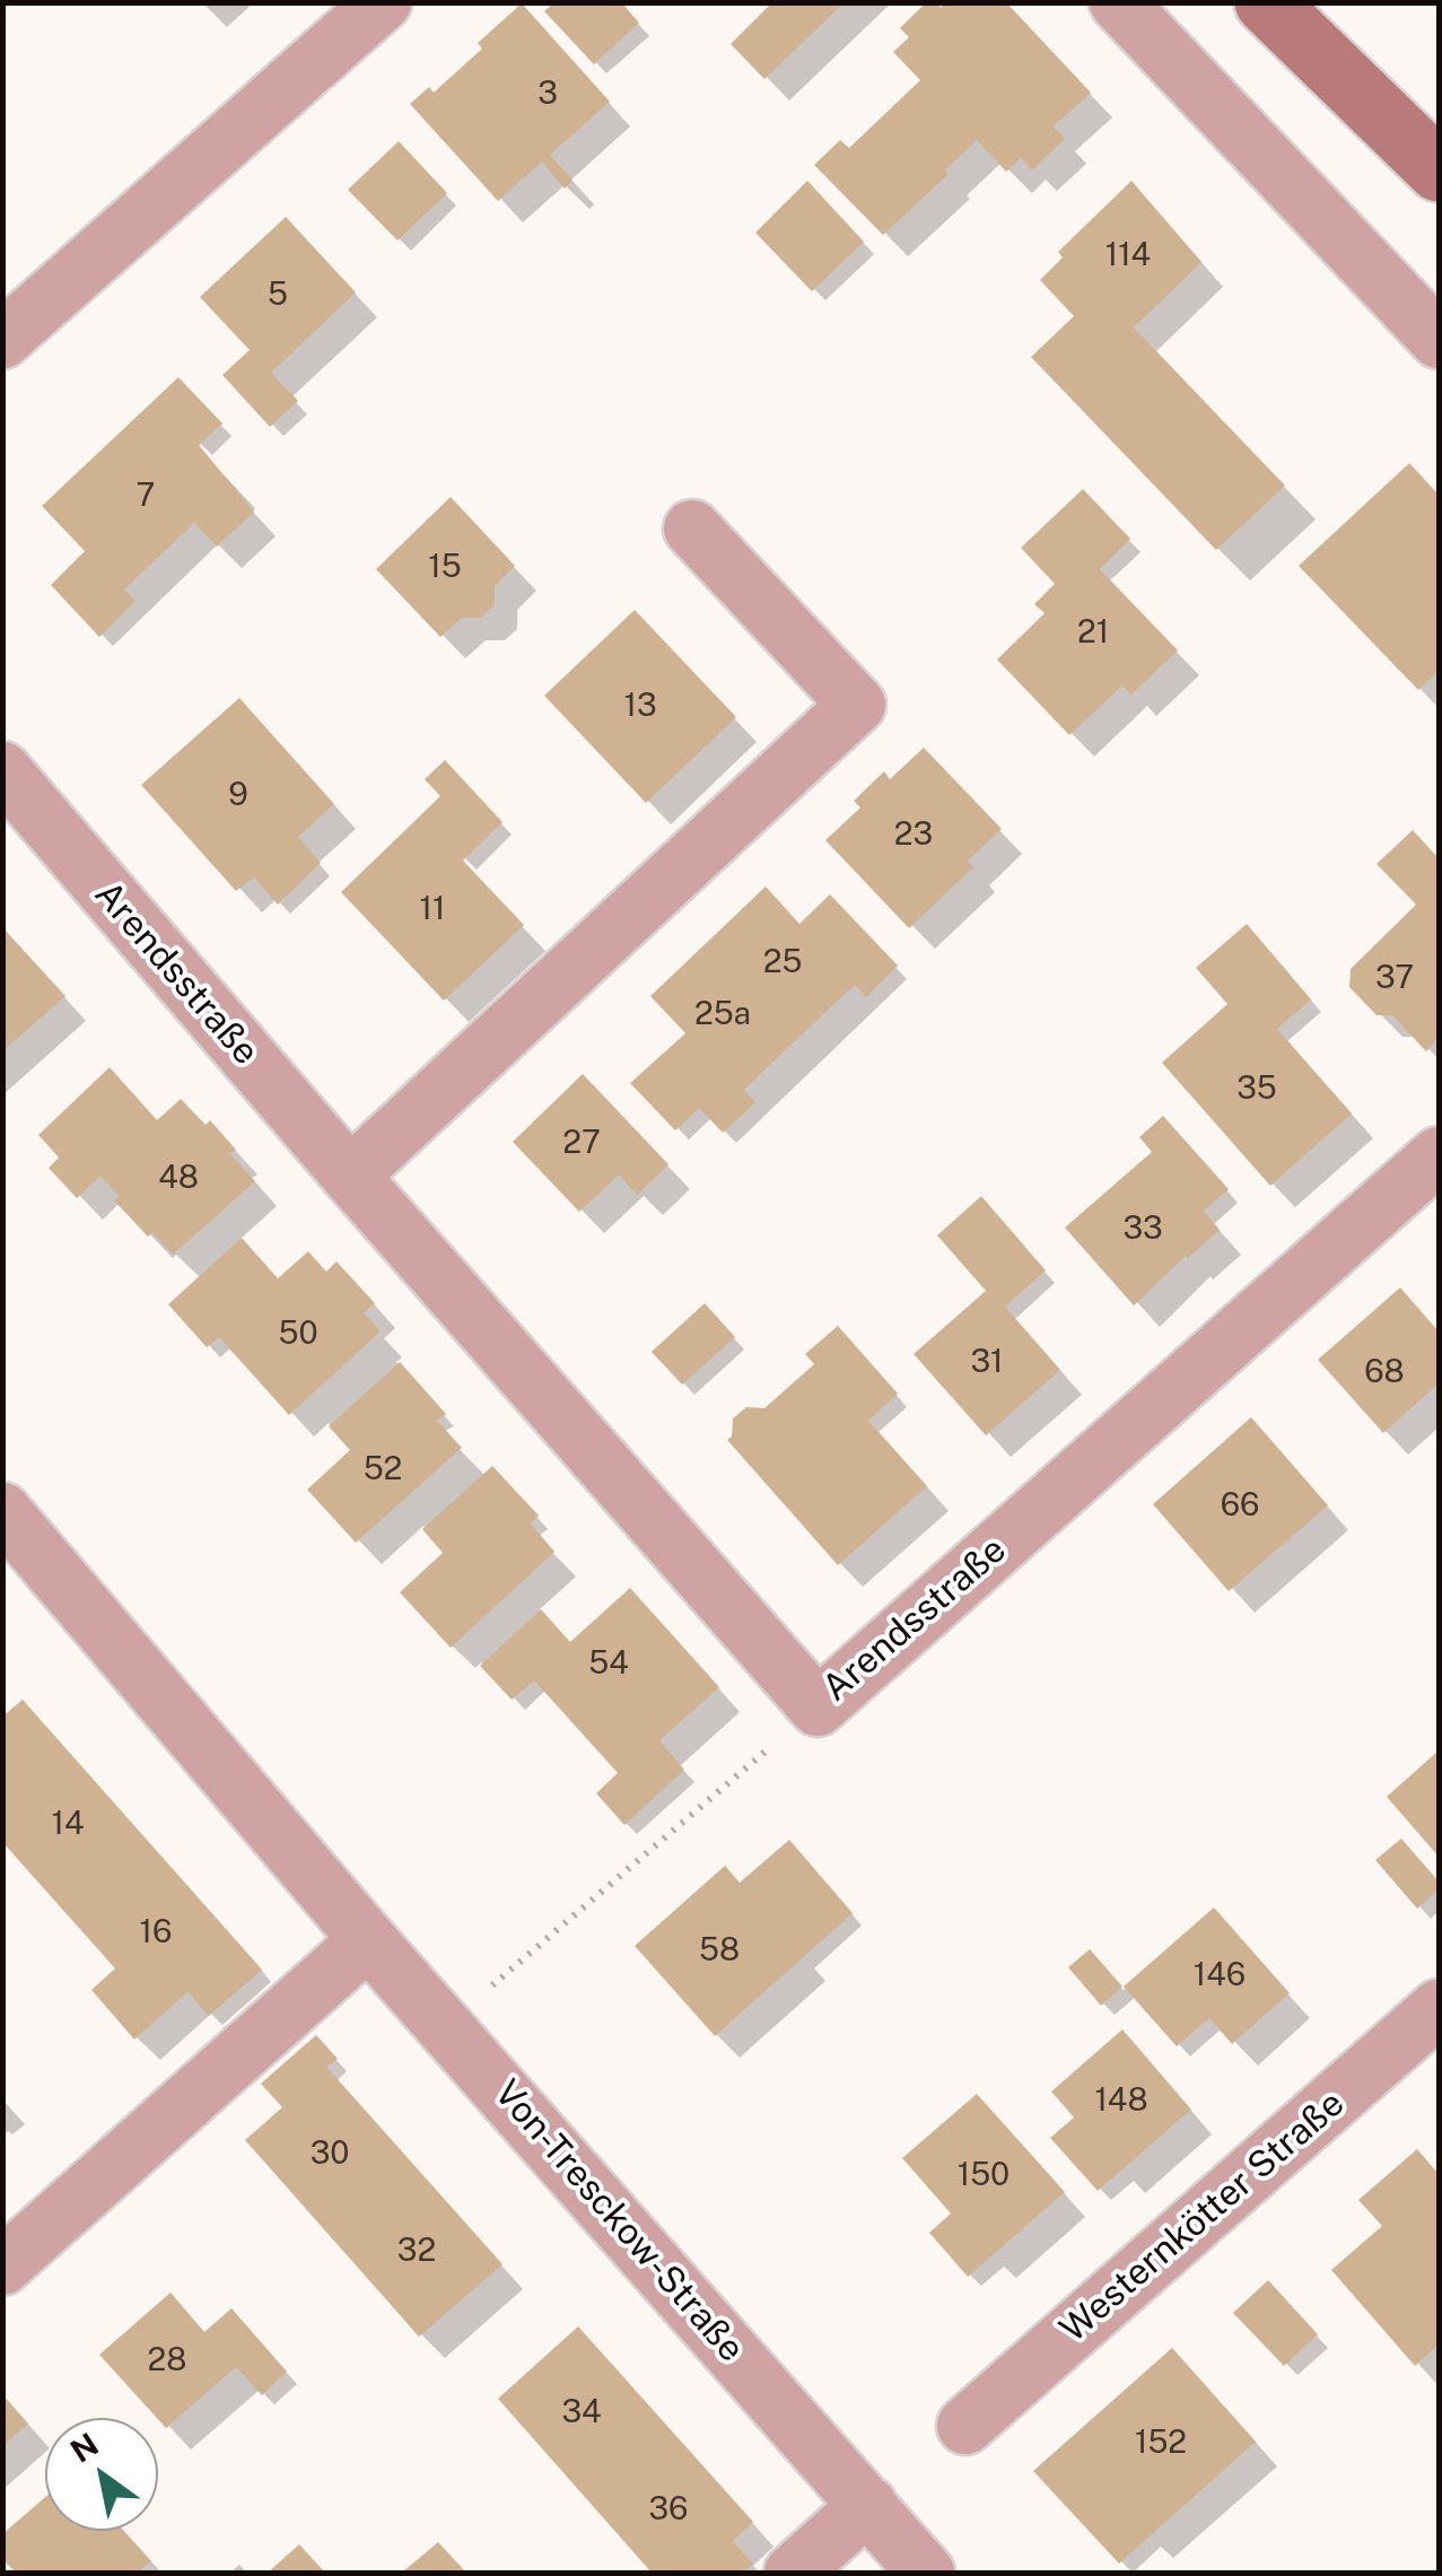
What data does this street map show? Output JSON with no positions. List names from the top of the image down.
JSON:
{
  "streets": {
    "street": ["Arendsstraße", "Westernkötter Straße", "Von-Tresckow-Straße"]
  },
  "house_numbers": [
    "3",
    "114",
    "5",
    "7",
    "15",
    "21",
    "13",
    "9",
    "23",
    "11",
    "25",
    "37",
    "25a",
    "35",
    "27",
    "48",
    "33",
    "50",
    "31",
    "68",
    "52",
    "66",
    "54",
    "14",
    "16",
    "58",
    "146",
    "148",
    "30",
    "150",
    "32",
    "28",
    "34",
    "152",
    "36"
  ],
  "north": "top left"
}
